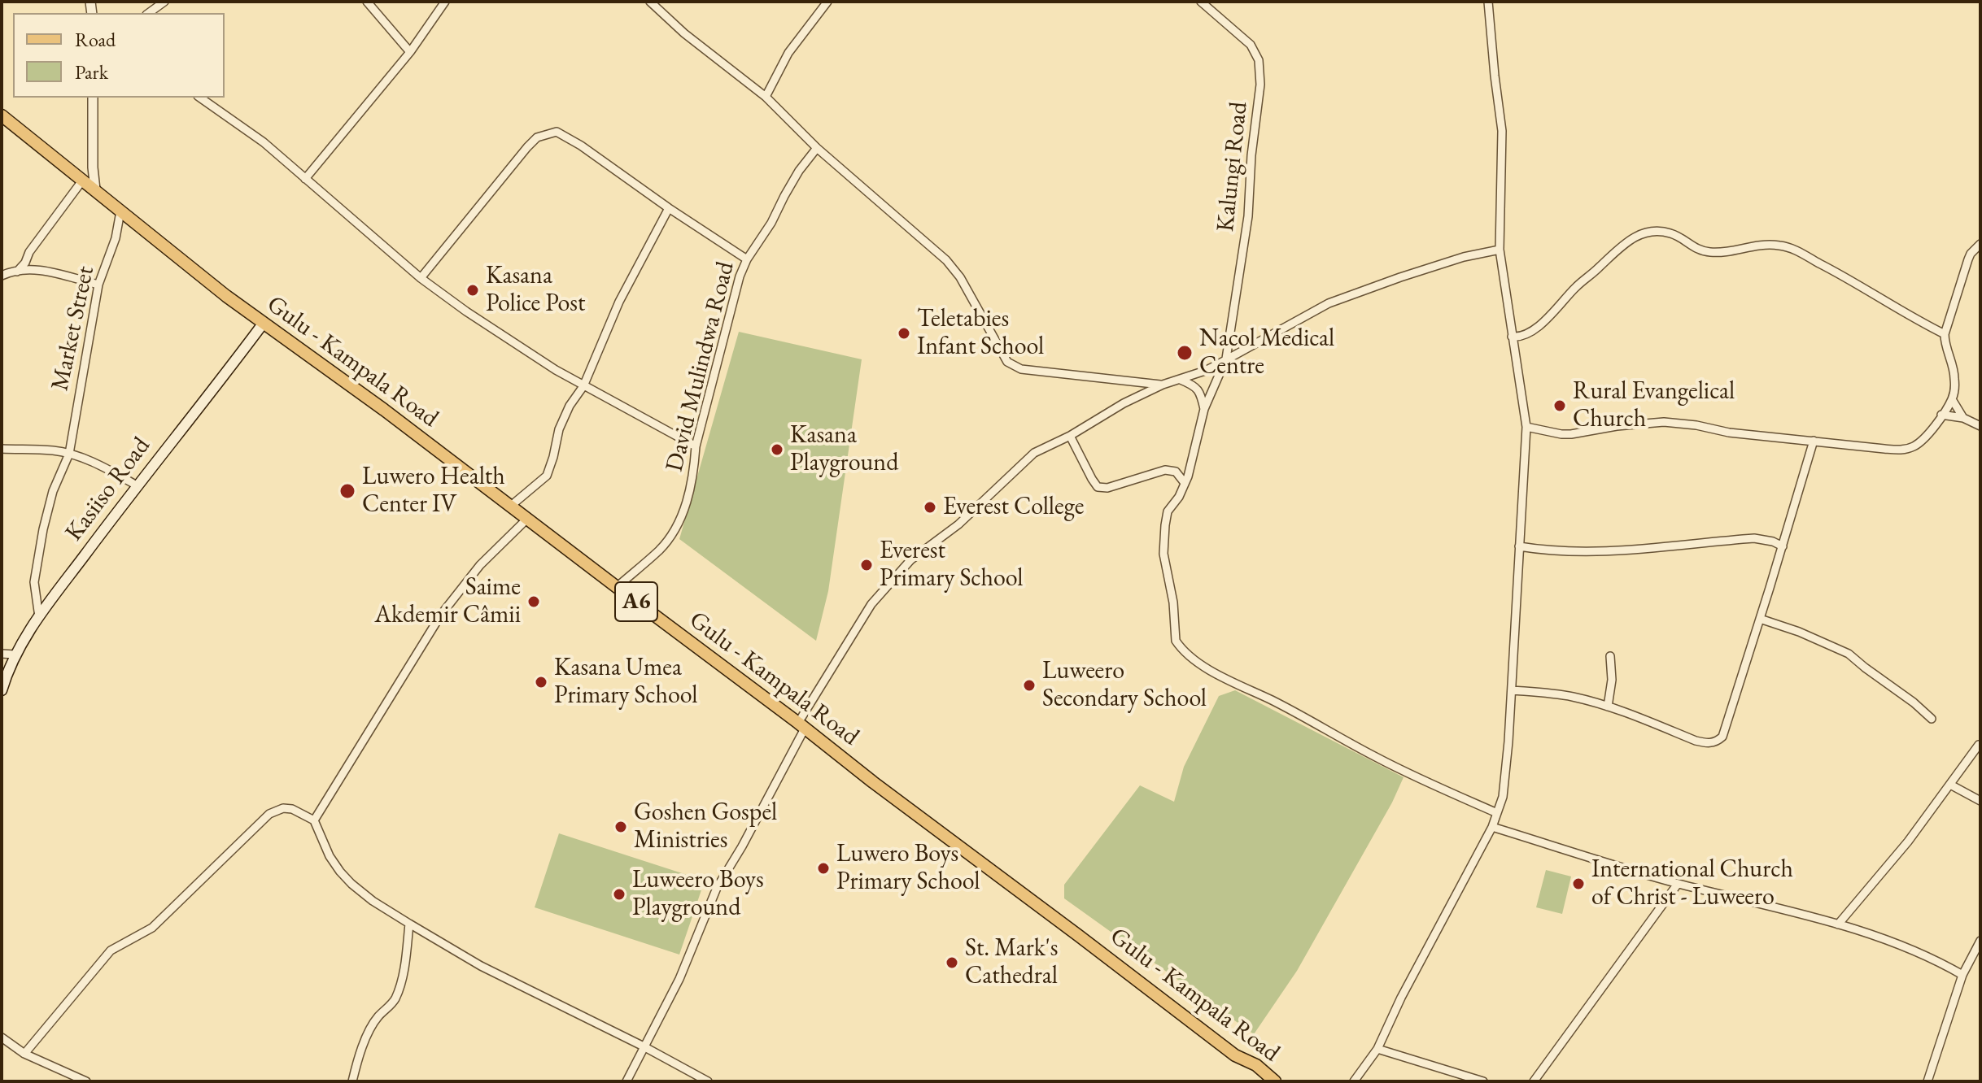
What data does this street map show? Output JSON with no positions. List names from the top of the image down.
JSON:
{
  "streets": {
    "main road": ["Gulu - Kampala Road", "Kasiiso Road", "A6"],
    "street": ["Kalungi Road", "Market Street", "David Mulindwa Road"]
  },
  "crossings": [
    ["Market Street", "Gulu - Kampala Road"],
    ["Market Street", "Kasiiso Road"],
    ["Gulu - Kampala Road", "David Mulindwa Road"],
    ["Gulu - Kampala Road", "Kasiiso Road"]
  ],
  "places": [
    "Kasana Police Post",
    "Teletabies Infant School",
    "Nacol Medical Centre",
    "Rural Evangelical Church",
    "Kasana Playground",
    "Luwero Health Center IV",
    "Everest College",
    "Everest Primary School",
    "Saime Akdemir Câmii",
    "Kasana Umea Primary School",
    "Luweero Secondary School",
    "Goshen Gospel Ministries",
    "Luwero Boys Primary School",
    "International Church of Christ - Luweero",
    "Luweero Boys Playground",
    "St. Mark's Cathedral"
  ],
  "legend": ["Road", "Park"]
}
